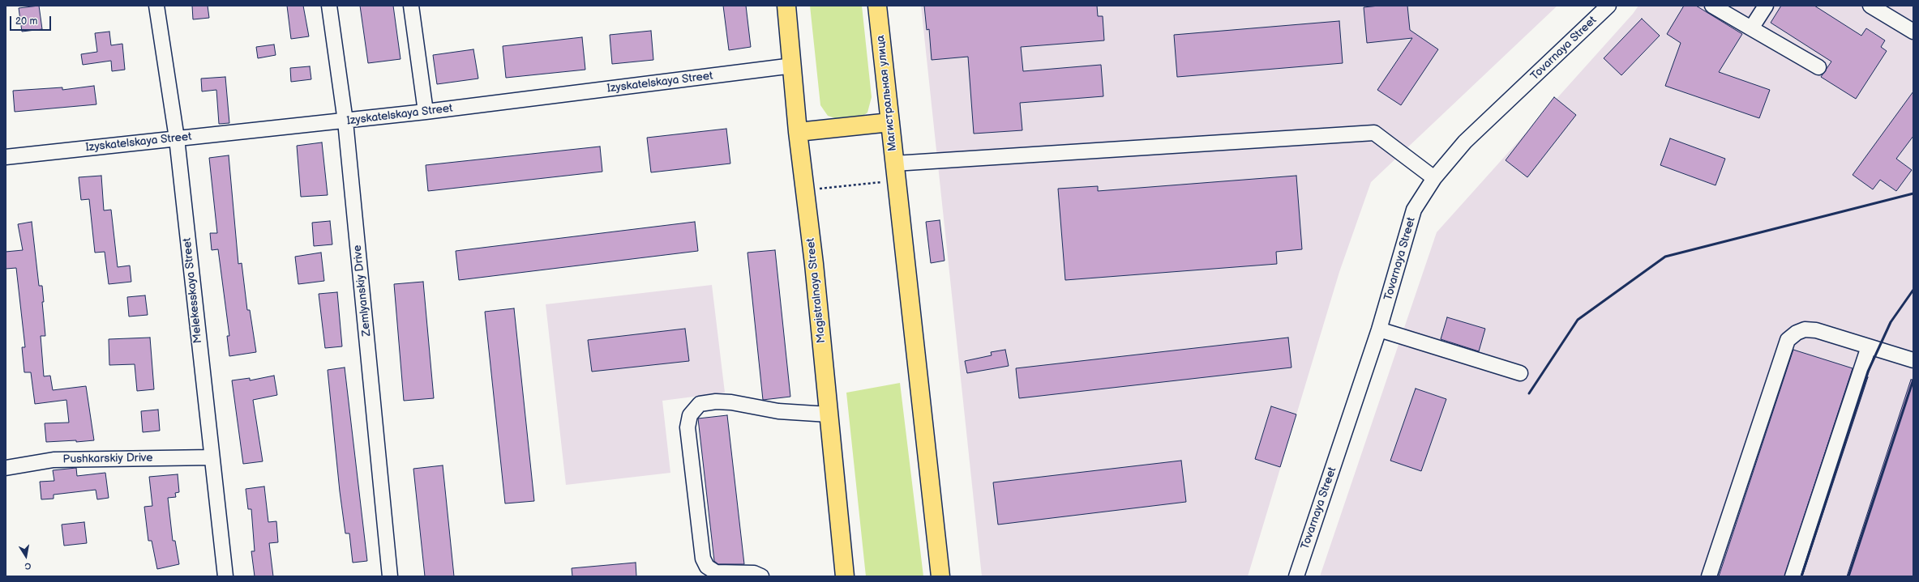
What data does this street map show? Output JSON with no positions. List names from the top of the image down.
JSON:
{
  "streets": {
    "main road": ["Магистральная улица", "Magistralnaya Street"],
    "street": [
      "Tovarnaya Street",
      "Izyskatelskaya Street",
      "Melekesskaya Street",
      "Zemlyanskiy Drive",
      "Pushkarskiy Drive"
    ]
  },
  "crossings": [
    ["Izyskatelskaya Street", "Melekesskaya Street"],
    ["Izyskatelskaya Street", "Zemlyanskiy Drive"],
    ["Izyskatelskaya Street", "Magistralnaya Street"],
    ["Melekesskaya Street", "Pushkarskiy Drive"]
  ],
  "scale_bar": "20 m",
  "north": "bottom"
}
